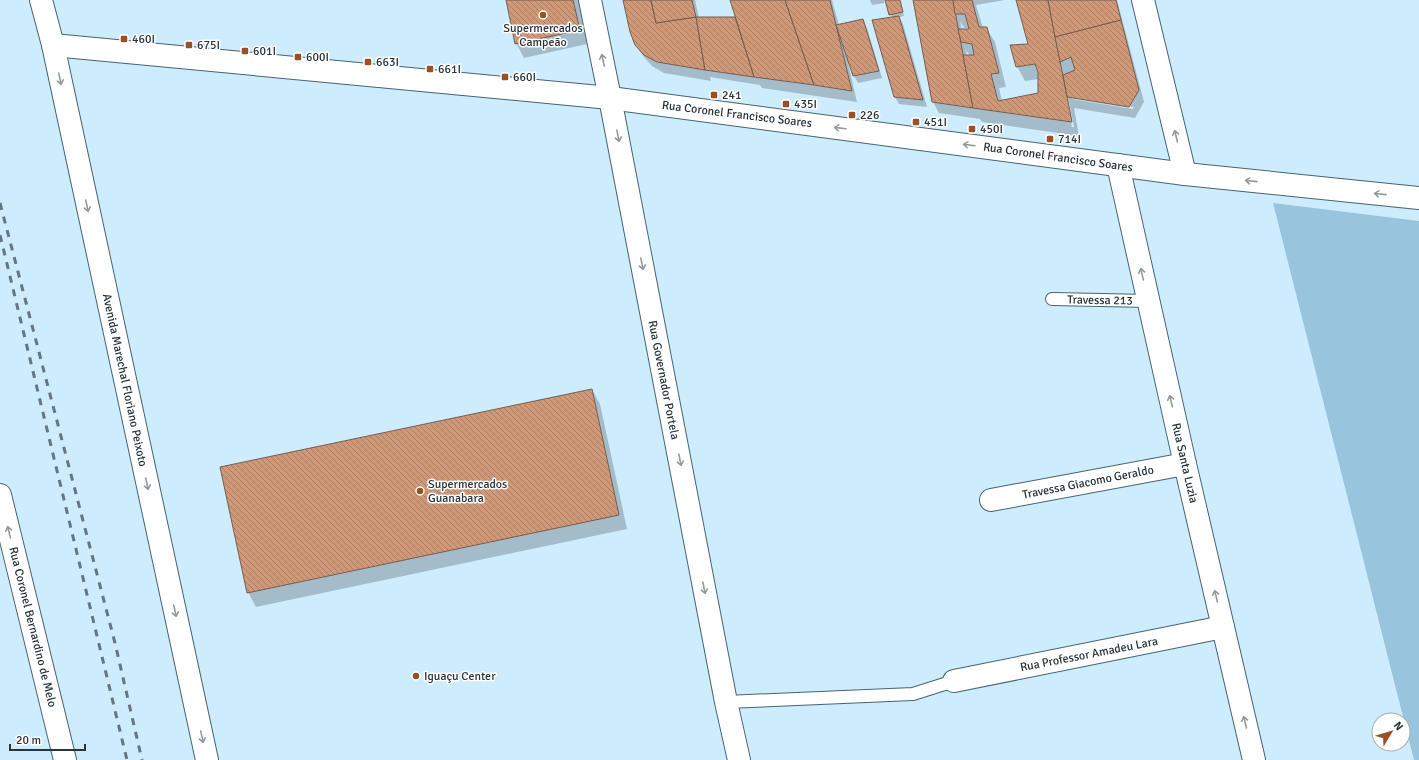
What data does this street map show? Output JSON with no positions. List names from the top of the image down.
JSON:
{
  "streets": {
    "street": [
      "Rua Coronel Francisco Soares",
      "Avenida Marechal Floriano Peixoto",
      "Rua Governador Portela",
      "Rua Santa Luzia",
      "Travessa Giacomo Geraldo",
      "Rua Coronel Bernardino de Melo",
      "Rua Professor Amadeu Lara"
    ],
    "lane": ["Travessa 213"]
  },
  "crossings": [
    ["Rua Coronel Francisco Soares", "Avenida Marechal Floriano Peixoto"],
    ["Rua Coronel Francisco Soares", "Rua Governador Portela"],
    ["Rua Coronel Francisco Soares", "Rua Santa Luzia"],
    ["Travessa 213", "Rua Santa Luzia"],
    ["Rua Santa Luzia", "Travessa Giacomo Geraldo"],
    ["Rua Santa Luzia", "Rua Professor Amadeu Lara"]
  ],
  "one_way": [
    "Rua Coronel Francisco Soares",
    "Avenida Marechal Floriano Peixoto",
    "Rua Santa Luzia",
    "Rua Coronel Bernardino de Melo"
  ],
  "places": {
    "other": ["Supermercados Campeão", "Supermercados Guanabara", "Iguaçu Center"],
    "transit": [
      "460I",
      "675I",
      "601I",
      "600I",
      "663I",
      "661I",
      "660I",
      "241",
      "435I",
      "226",
      "451I",
      "450I",
      "714I"
    ]
  },
  "scale_bar": "20 m",
  "north": "top right"
}
